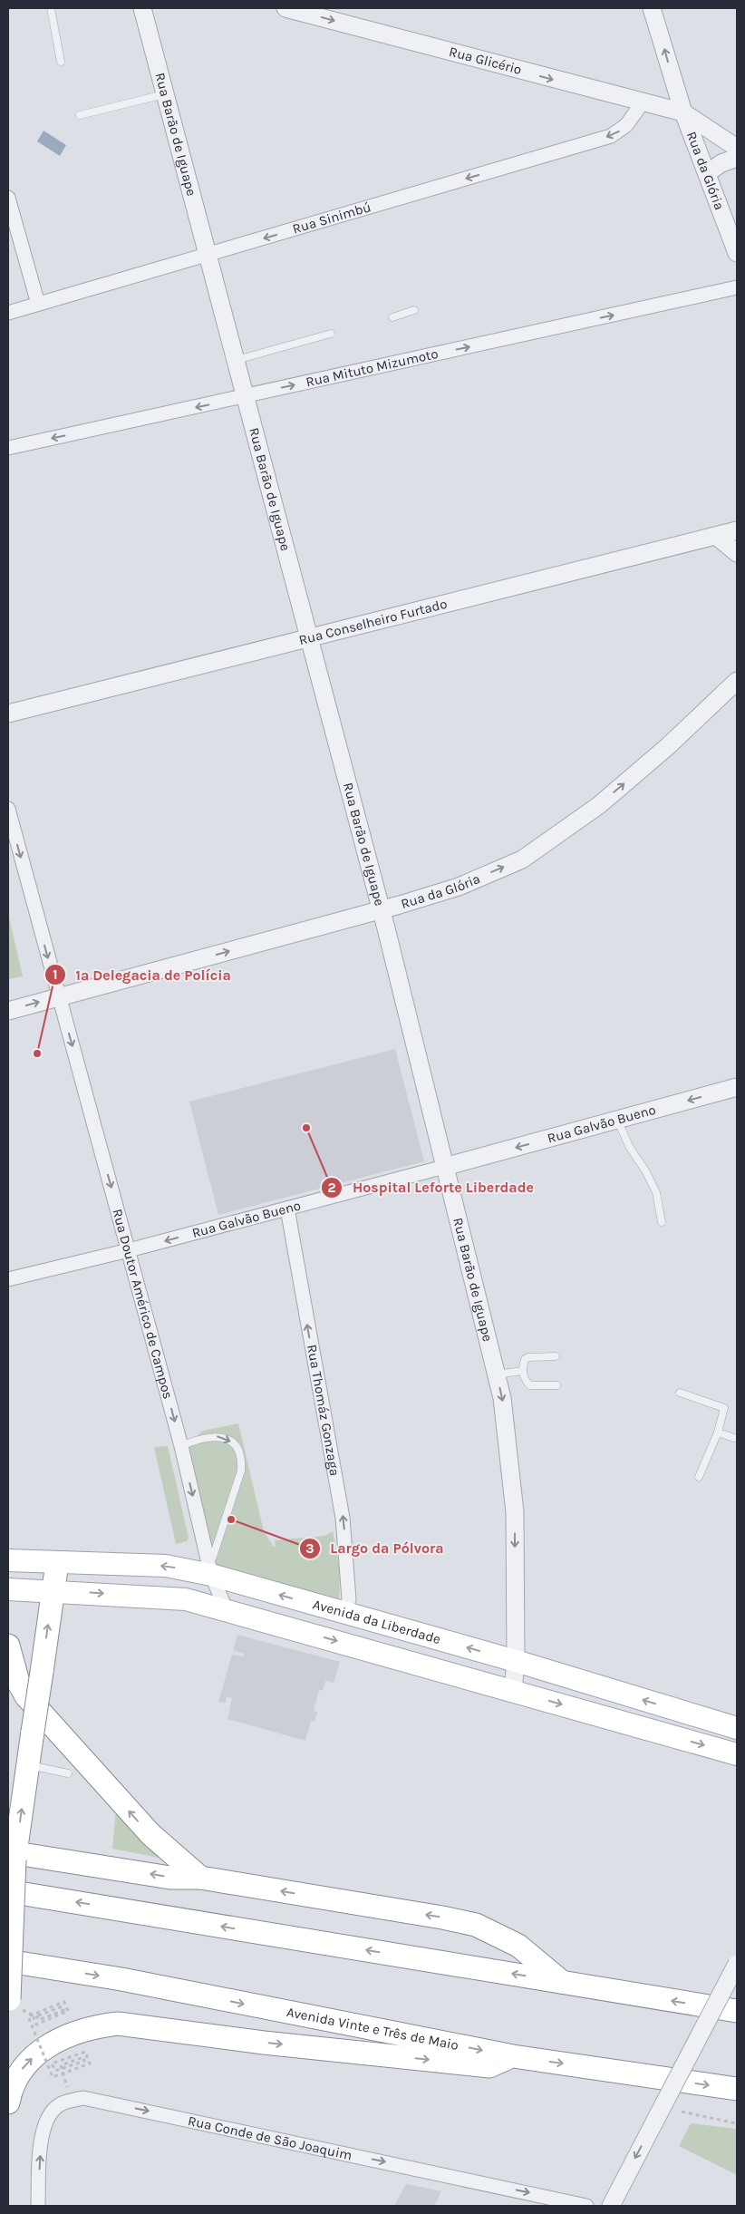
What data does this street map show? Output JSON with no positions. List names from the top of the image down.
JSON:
{
  "streets": {
    "highway": ["Avenida Vinte e Três de Maio"],
    "main road": ["Avenida da Liberdade"],
    "street": [
      "Rua Glicério",
      "Rua Barão de Iguape",
      "Rua da Glória",
      "Rua Sinimbú",
      "Rua Mituto Mizumoto",
      "Rua Conselheiro Furtado",
      "Rua Galvão Bueno",
      "Rua Doutor Américo de Campos",
      "Rua Thomáz Gonzaga",
      "Rua Conde de São Joaquim"
    ]
  },
  "crossings": [
    ["Rua Glicério", "Rua da Glória"],
    ["Rua Glicério", "Rua Sinimbú"],
    ["Rua Barão de Iguape", "Rua da Glória"],
    ["Rua Barão de Iguape", "Rua Sinimbú"],
    ["Rua Barão de Iguape", "Rua Mituto Mizumoto"],
    ["Rua Barão de Iguape", "Rua Conselheiro Furtado"],
    ["Rua Barão de Iguape", "Rua Galvão Bueno"],
    ["Rua Barão de Iguape", "Avenida da Liberdade"],
    ["Rua da Glória", "Rua Doutor Américo de Campos"],
    ["Rua Galvão Bueno", "Rua Doutor Américo de Campos"],
    ["Rua Galvão Bueno", "Rua Thomáz Gonzaga"],
    ["Rua Doutor Américo de Campos", "Avenida da Liberdade"],
    ["Rua Thomáz Gonzaga", "Avenida da Liberdade"]
  ],
  "one_way": [
    "Rua Glicério",
    "Rua da Glória",
    "Rua Sinimbú",
    "Rua Galvão Bueno",
    "Rua Doutor Américo de Campos",
    "Rua Thomáz Gonzaga",
    "Rua Conde de São Joaquim"
  ],
  "places": ["1ª Delegacia de Polícia", "Hospital Leforte Liberdade", "Largo da Pólvora"]
}
